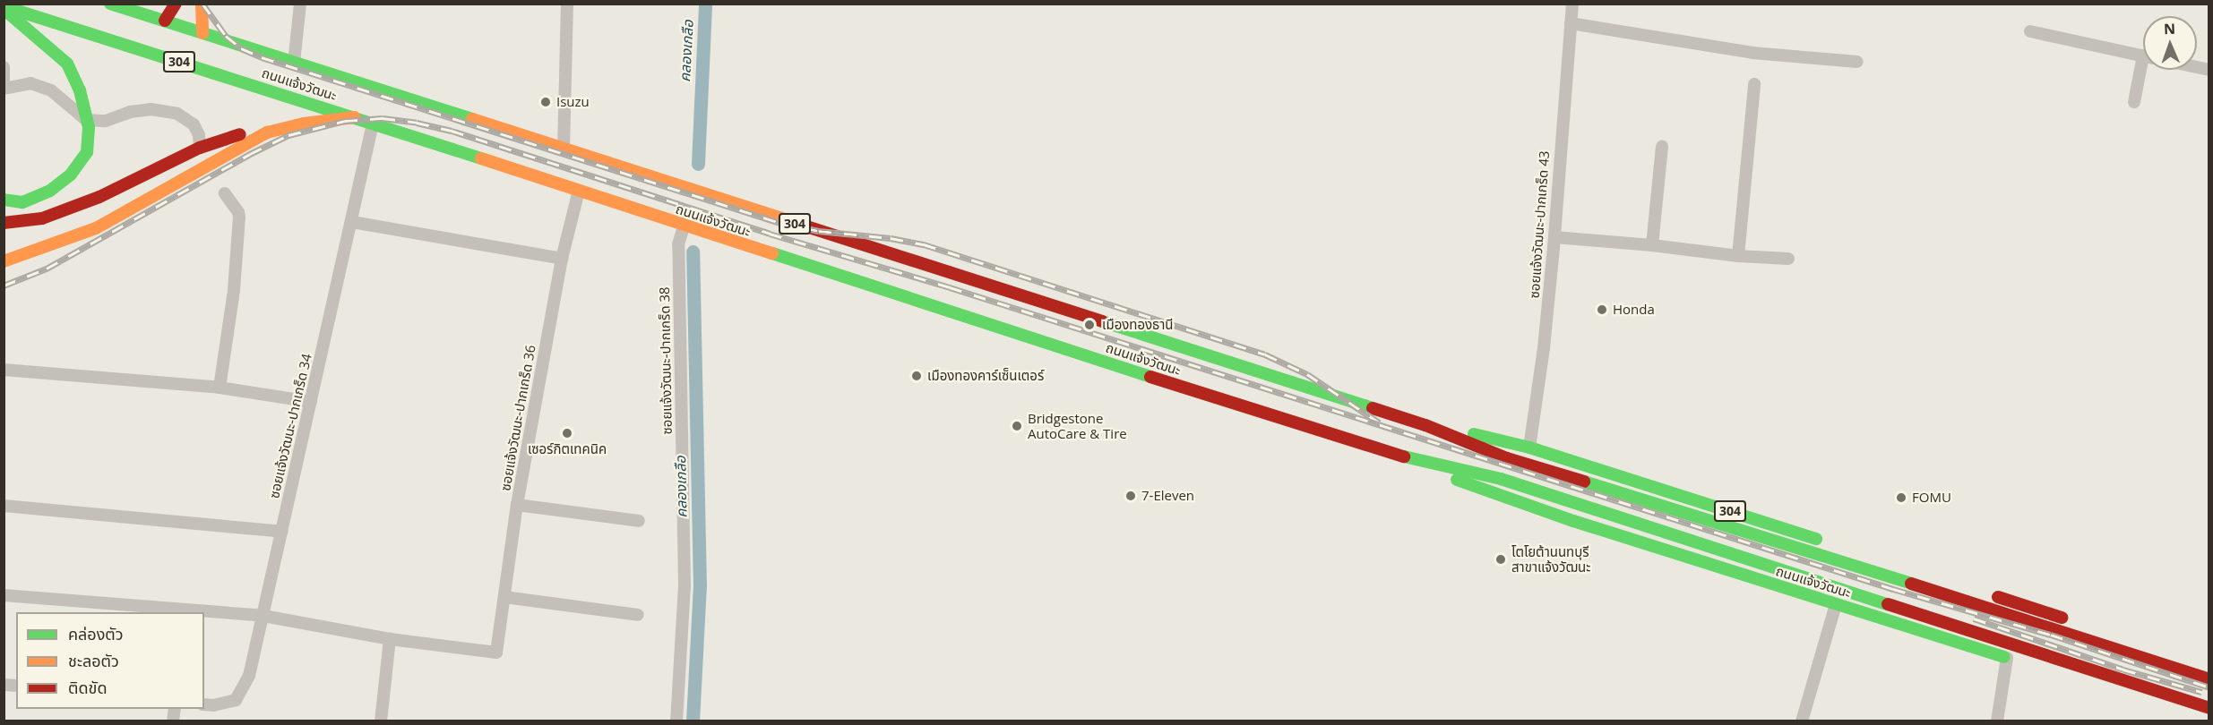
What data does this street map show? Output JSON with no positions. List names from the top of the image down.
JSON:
{
  "streets": {
    "main road": ["304", "ถนนแจ้งวัฒนะ"],
    "street": [
      "ซอยแจ้งวัฒนะ-ปากเกร็ด 43",
      "ซอยแจ้งวัฒนะ-ปากเกร็ด 38",
      "ซอยแจ้งวัฒนะ-ปากเกร็ด 36",
      "ซอยแจ้งวัฒนะ-ปากเกร็ด 34"
    ]
  },
  "crossings": [
    ["ถนนแจ้งวัฒนะ", "ซอยแจ้งวัฒนะ-ปากเกร็ด 43"],
    ["ถนนแจ้งวัฒนะ", "ซอยแจ้งวัฒนะ-ปากเกร็ด 38"],
    ["ถนนแจ้งวัฒนะ", "ซอยแจ้งวัฒนะ-ปากเกร็ด 36"],
    ["ถนนแจ้งวัฒนะ", "ซอยแจ้งวัฒนะ-ปากเกร็ด 34"]
  ],
  "water": ["คลองเกลือ"],
  "places": [
    "Isuzu",
    "Honda",
    "เมืองทองธานี",
    "เมืองทองคาร์เซ็นเตอร์",
    "Bridgestone AutoCare & Tire",
    "เซอร์กิตเทคนิค",
    "7-Eleven",
    "FOMU",
    "โตโยต้านนทบุรี สาขาแจ้งวัฒนะ"
  ],
  "legend": ["คล่องตัว", "ชะลอตัว", "ติดขัด"],
  "north": "top"
}
